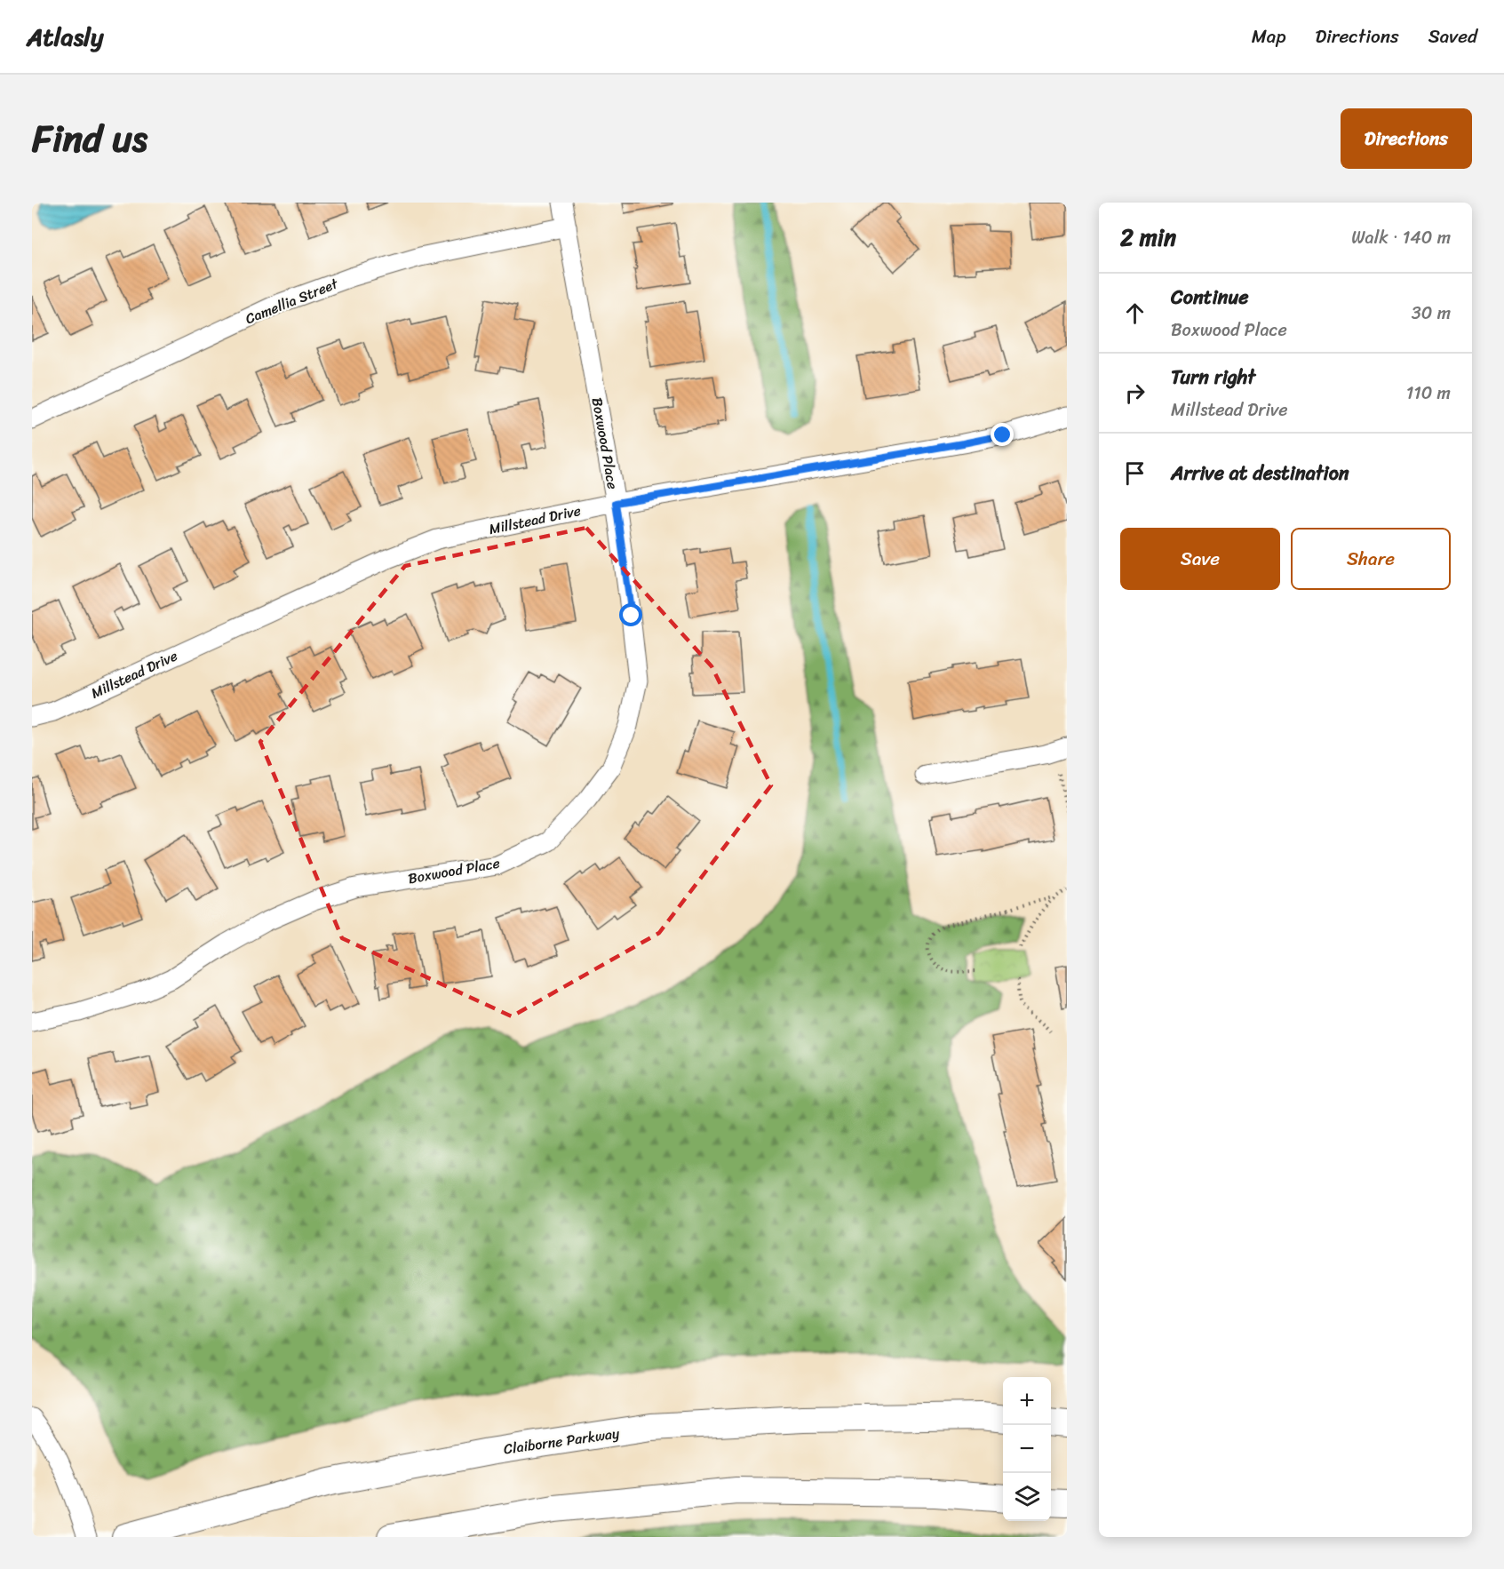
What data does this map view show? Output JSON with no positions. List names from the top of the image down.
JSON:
{
  "streets": {
    "main road": ["Claiborne Parkway"],
    "street": ["Camellia Street", "Boxwood Place", "Millstead Drive"]
  },
  "crossings": [
    ["Camellia Street", "Boxwood Place"],
    ["Boxwood Place", "Millstead Drive"]
  ],
  "page": {
    "header": "Atlasly",
    "nav": ["Map", "Directions", "Saved"],
    "title": "Find us",
    "buttons": [
      "Directions",
      ["Save", "Share"]
    ],
    "heading": ["2 min", "Walk · 140 m"],
    "list": [
      ["Continue", "Boxwood Place", "30 m"],
      ["Turn right", "Millstead Drive", "110 m"],
      "Arrive at destination"
    ],
    "map_buttons": ["+", "−"]
  }
}
